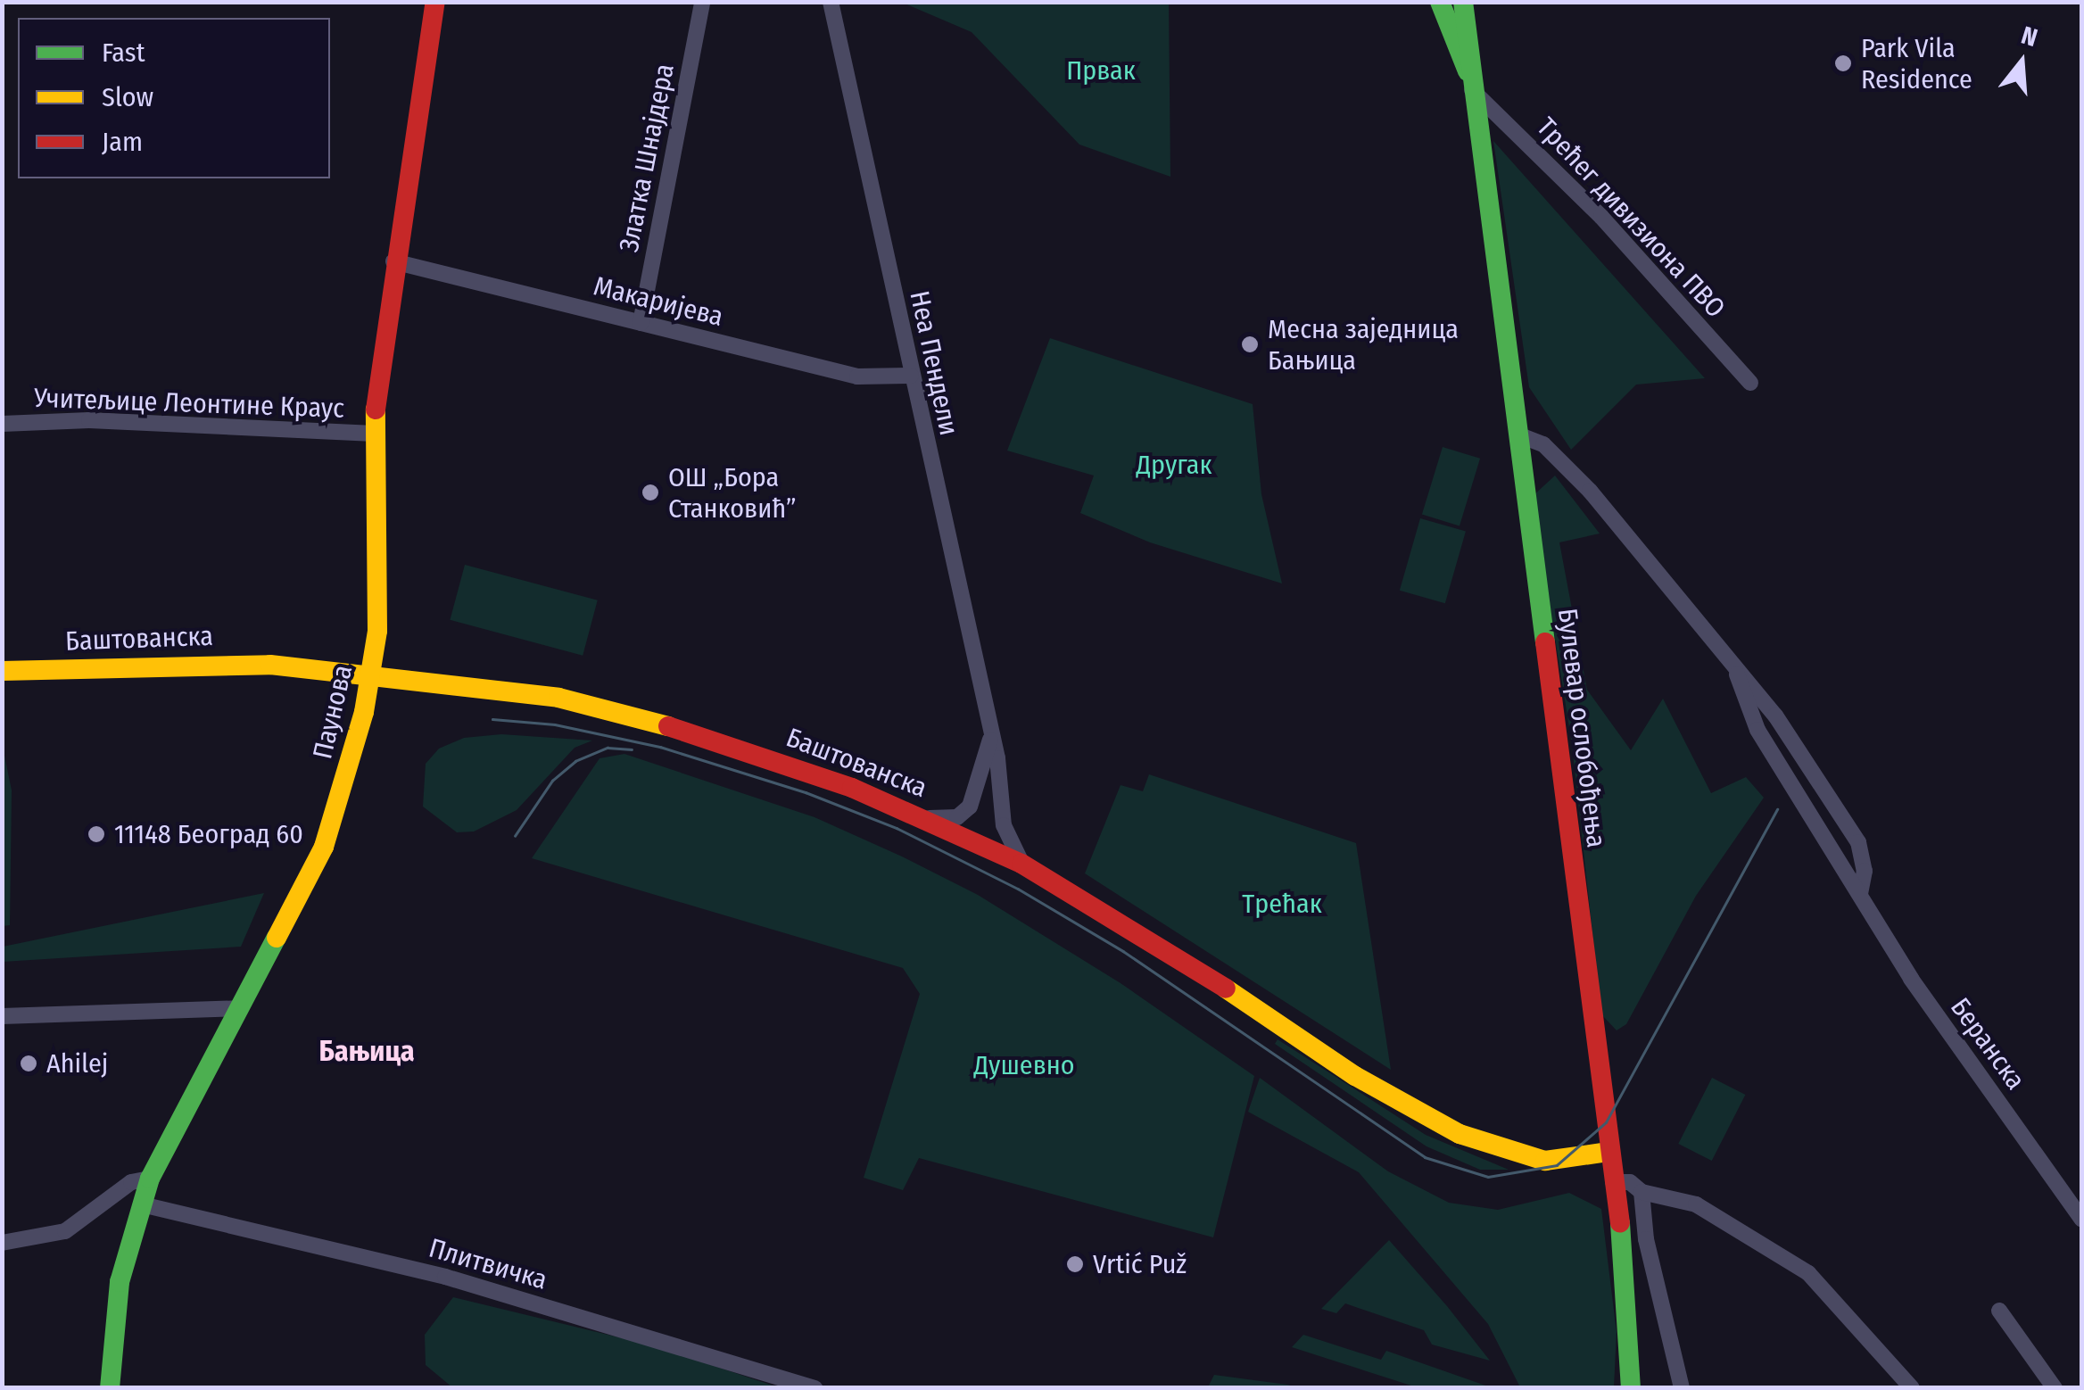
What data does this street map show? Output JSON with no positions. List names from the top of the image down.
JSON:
{
  "streets": {
    "street": [
      "Златка Шнајдера",
      "Трећег дивизиона ПВО",
      "Макаријева",
      "Неа Пендели",
      "Учитељице Леонтине Краус",
      "Баштованска",
      "Паунова",
      "Булевар ослобођења",
      "Беранска",
      "Плитвичка"
    ]
  },
  "crossings": [
    ["Златка Шнајдера", "Макаријева"],
    ["Трећег дивизиона ПВО", "Булевар ослобођења"],
    ["Макаријева", "Неа Пендели"],
    ["Макаријева", "Паунова"],
    ["Неа Пендели", "Баштованска"],
    ["Учитељице Леонтине Краус", "Паунова"],
    ["Баштованска", "Паунова"],
    ["Баштованска", "Булевар ослобођења"],
    ["Паунова", "Плитвичка"],
    ["Булевар ослобођења", "Беранска"]
  ],
  "districts": ["Бањица"],
  "parks": [
    "Првак",
    "Другак",
    "Трећак",
    "Душевно"
  ],
  "places": [
    "Park Vila Residence",
    "Месна заједница Бањица",
    "ОШ „Бора Станковић”",
    "11148 Београд 60",
    "Ahilej",
    "Vrtić Puž"
  ],
  "legend": ["Fast", "Slow", "Jam"],
  "north": "top"
}
